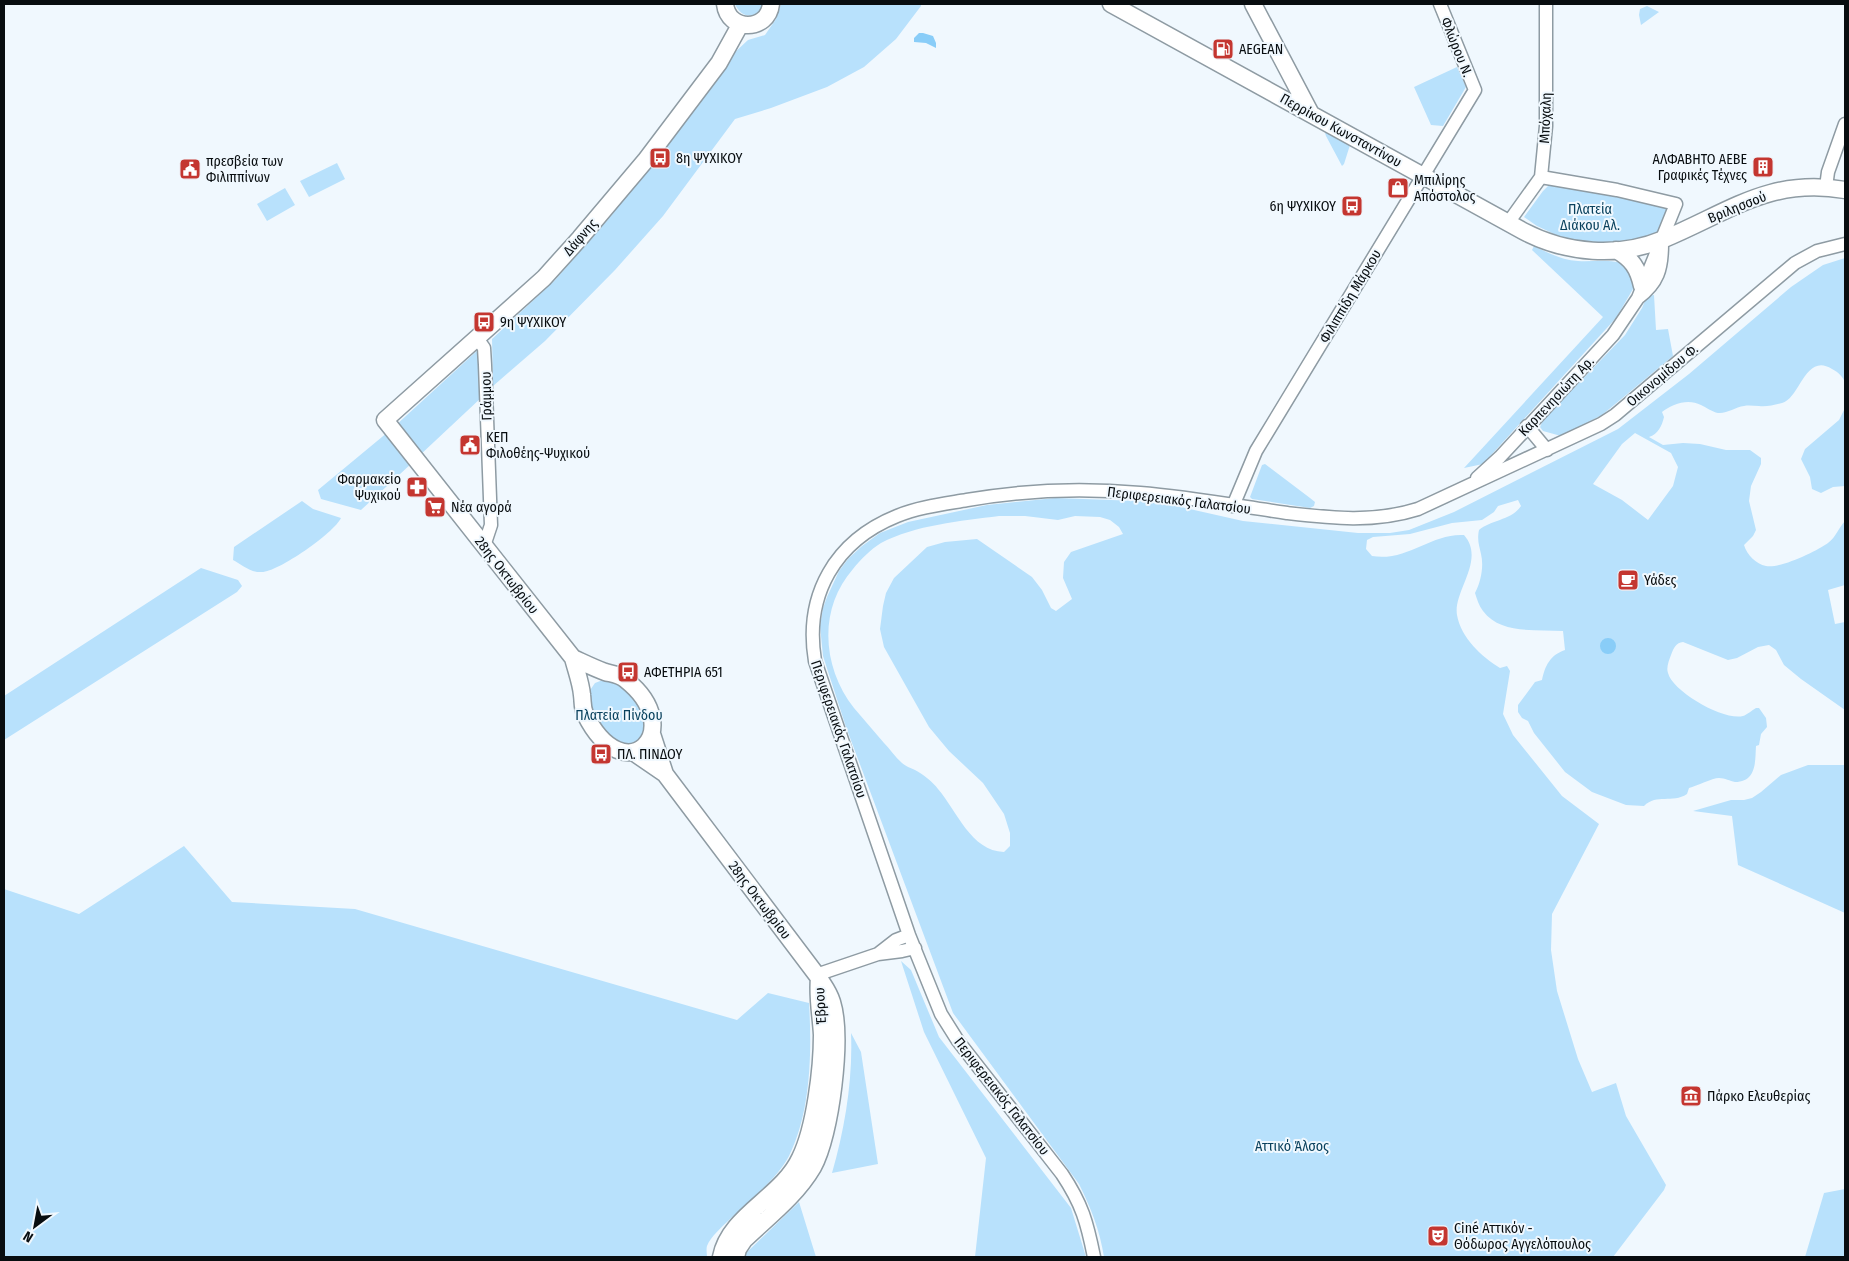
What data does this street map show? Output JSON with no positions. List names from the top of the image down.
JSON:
{
  "streets": {
    "main road": [
      "Περρίκου Κωνσταντίνου",
      "Βριλησσού",
      "Δάφνης",
      "28ης Οκτωβρίου",
      "Έβρου"
    ],
    "street": [
      "Φλώρου Ν.",
      "Μπόχαλη",
      "Φιλιππίδη Μάρκου",
      "Οικονομίδου Φ.",
      "Γράμμου",
      "Καρπενησιώτη Αρ.",
      "Περιφερειακός Γαλατσίου"
    ]
  },
  "crossings": [
    ["Φλώρου Ν.", "Φιλιππίδη Μάρκου"],
    ["Μπόχαλη", "Καρπενησιώτη Αρ."],
    ["Περρίκου Κωνσταντίνου", "Βριλησσού"],
    ["Περρίκου Κωνσταντίνου", "Φιλιππίδη Μάρκου"],
    ["Περρίκου Κωνσταντίνου", "Καρπενησιώτη Αρ."],
    ["Βριλησσού", "Καρπενησιώτη Αρ."],
    ["Δάφνης", "Γράμμου"],
    ["Δάφνης", "28ης Οκτωβρίου"],
    ["Φιλιππίδη Μάρκου", "Περιφερειακός Γαλατσίου"],
    ["Οικονομίδου Φ.", "Καρπενησιώτη Αρ."],
    ["Οικονομίδου Φ.", "Περιφερειακός Γαλατσίου"],
    ["Γράμμου", "28ης Οκτωβρίου"],
    ["Καρπενησιώτη Αρ.", "Περιφερειακός Γαλατσίου"],
    ["28ης Οκτωβρίου", "Έβρου"]
  ],
  "parks": ["Πλατεία Διάκου Αλ.", "Πλατεία Πίνδου", "Αττικό Άλσος"],
  "places": {
    "fuel station": ["AEGEAN"],
    "bus stop": [
      "8η ΨΥΧΙΚΟΥ",
      "6η ΨΥΧΙΚΟΥ",
      "9η ΨΥΧΙΚΟΥ",
      "ΑΦΕΤΗΡΙΑ 651",
      "ΠΛ. ΠΙΝΔΟΥ"
    ],
    "building": ["ΑΛΦΑΒΗΤΟ ΑΕΒΕ Γραφικές Τέχνες"],
    "public building": ["πρεσβεία των Φιλιππίνων", "ΚΕΠ Φιλοθέης-Ψυχικού"],
    "shop": ["Μπιλίρης Απόστολος"],
    "pharmacy": ["Φαρμακείο Ψυχικού"],
    "supermarket": ["Νέα αγορά"],
    "cafe": ["Υάδες"],
    "museum": ["Πάρκο Ελευθερίας"],
    "theatre": ["Ciné Αττικόν - Θόδωρος Αγγελόπουλος"]
  },
  "north": "bottom left"
}
